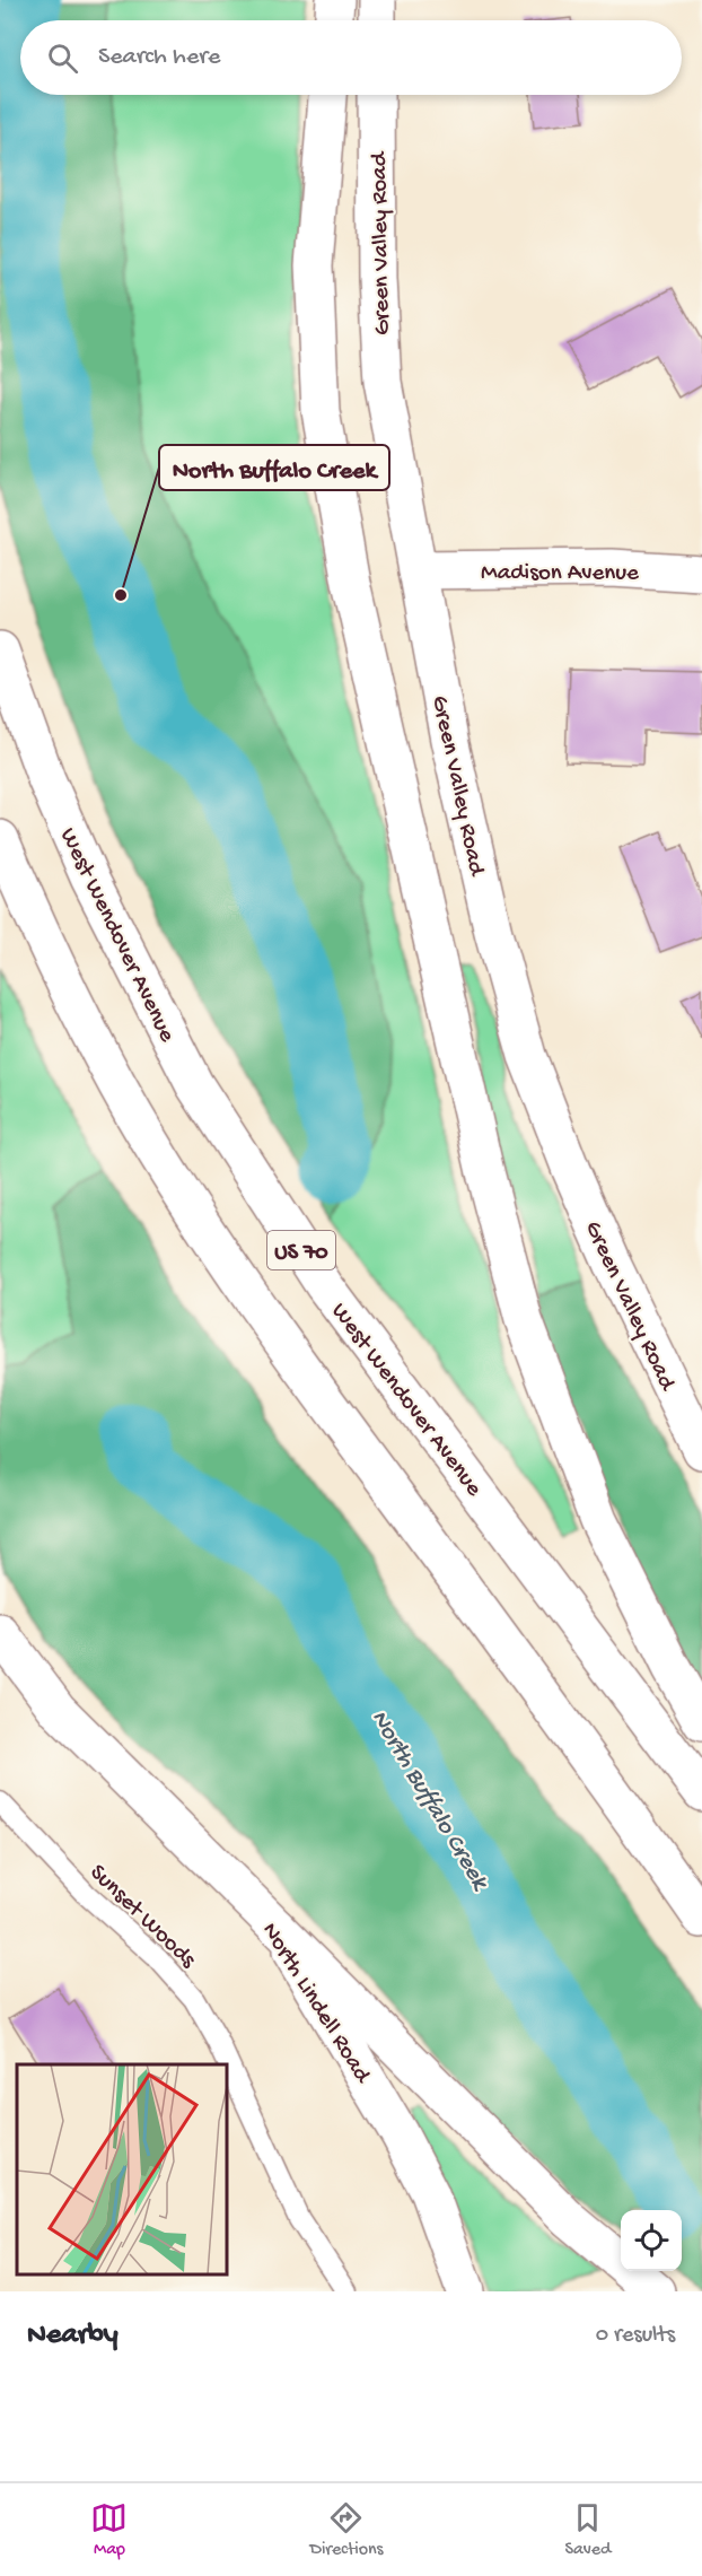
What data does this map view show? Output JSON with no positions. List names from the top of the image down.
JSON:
{
  "streets": {
    "main road": [
      "Green Valley Road",
      "Madison Avenue",
      "West Wendover Avenue",
      "US 70",
      "North Lindell Road"
    ],
    "lane": ["Sunset Woods"]
  },
  "crossings": [
    ["Green Valley Road", "Madison Avenue"]
  ],
  "water": ["North Buffalo Creek"],
  "places": ["North Buffalo Creek"],
  "page": {
    "search": "Search here",
    "heading": ["Nearby", "0 results"],
    "nav": ["Map", "Directions", "Saved"]
  }
}
